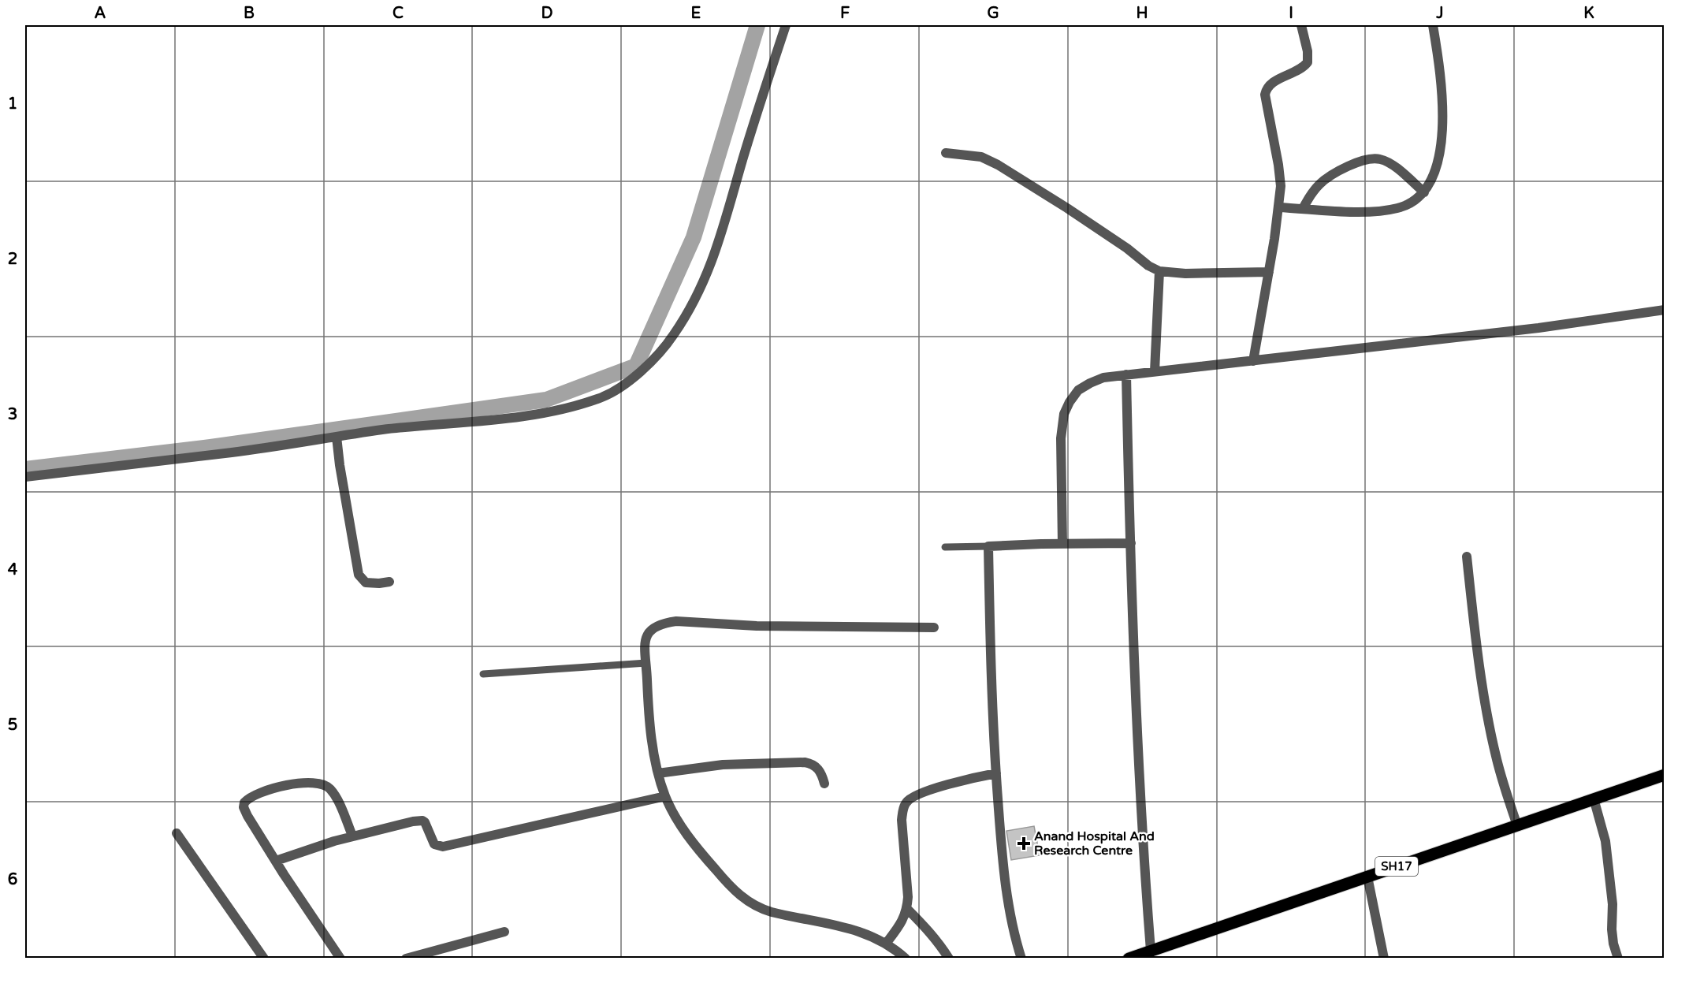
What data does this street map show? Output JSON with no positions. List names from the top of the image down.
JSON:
{
  "streets": {
    "main road": ["SH17"]
  },
  "places": {
    "health": ["Anand Hospital And Research Centre"]
  },
  "grid": {
    "columns": [
      "A",
      "B",
      "C",
      "D",
      "E",
      "F",
      "G",
      "H",
      "I",
      "J",
      "K"
    ],
    "rows": [
      "1",
      "2",
      "3",
      "4",
      "5",
      "6"
    ]
  }
}
